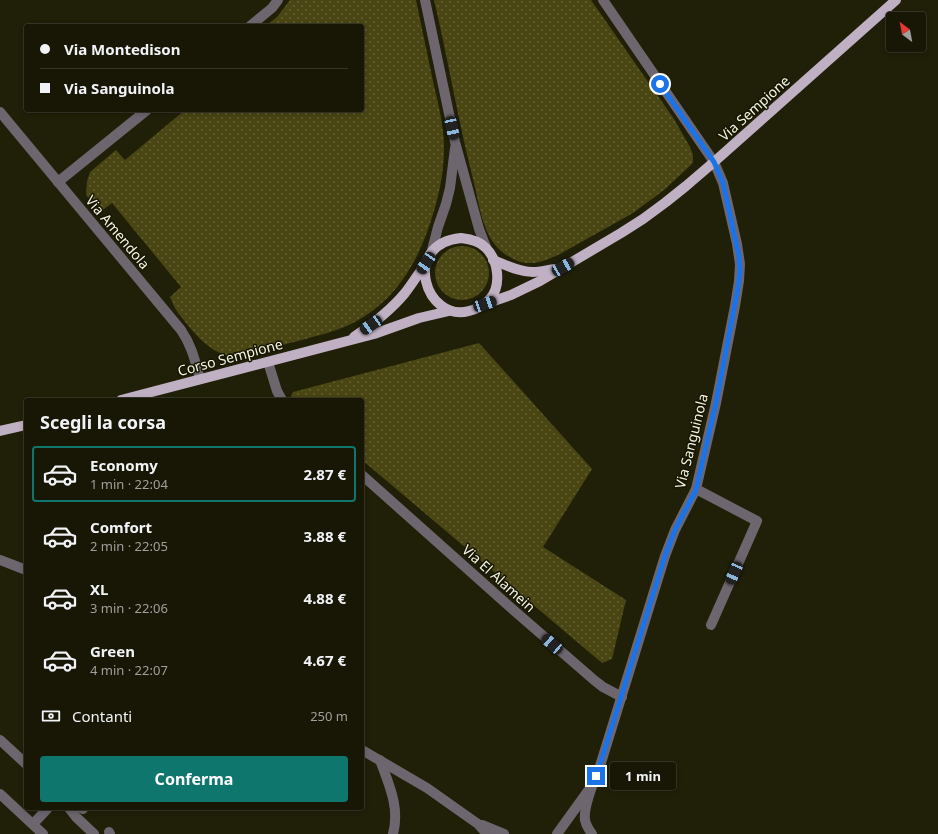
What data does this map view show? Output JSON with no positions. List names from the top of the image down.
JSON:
{
  "streets": {
    "main road": ["Via Sempione", "Corso Sempione"],
    "street": ["Via Amendola", "Via Sanguinola", "Via El Alamein"]
  },
  "crossings": [
    ["Via Sempione", "Corso Sempione"],
    ["Via Sempione", "Via Sanguinola"],
    ["Via Amendola", "Corso Sempione"],
    ["Via Sanguinola", "Via El Alamein"]
  ],
  "north": "top left",
  "page": {
    "banner": ["Via Montedison", "Via Sanguinola"],
    "heading": "Scegli la corsa",
    "list": [
      {
        "name": "Economy",
        "note": "1 min · 22:04",
        "value": "2.87 €"
      },
      {
        "name": "Comfort",
        "note": "2 min · 22:05",
        "value": "3.88 €"
      },
      {
        "name": "XL",
        "note": "3 min · 22:06",
        "value": "4.88 €"
      },
      {
        "name": "Green",
        "note": "4 min · 22:07",
        "value": "4.67 €"
      }
    ],
    "pay": ["Contanti", "250 m"],
    "buttons": "Conferma",
    "bubble": "1 min"
  }
}
